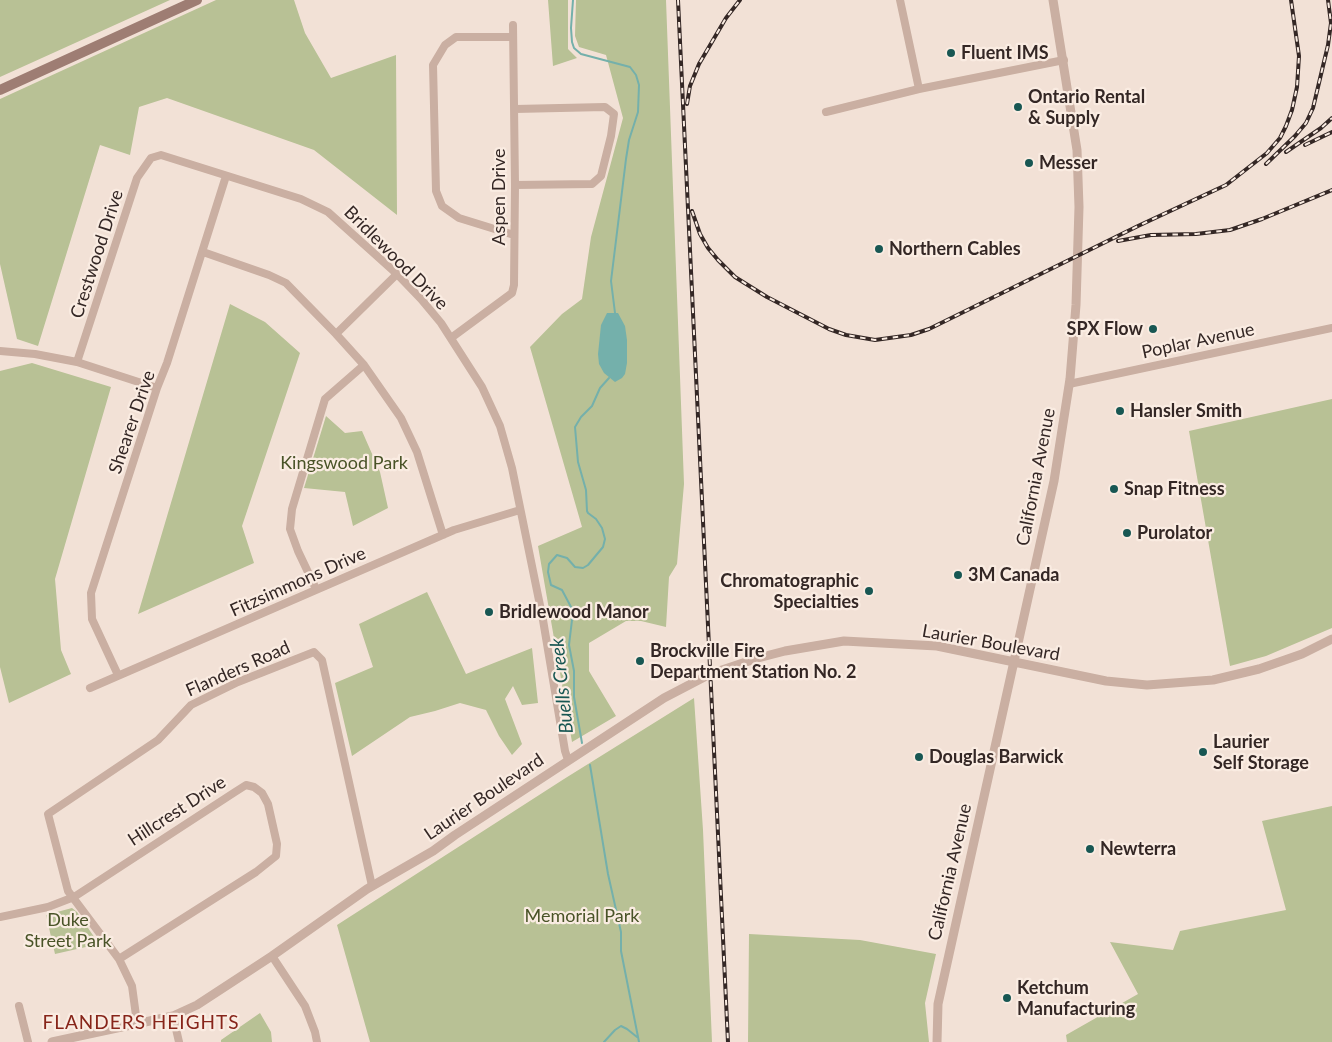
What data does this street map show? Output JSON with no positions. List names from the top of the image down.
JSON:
{
  "streets": {
    "street": [
      "Aspen Drive",
      "Crestwood Drive",
      "Bridlewood Drive",
      "Poplar Avenue",
      "Shearer Drive",
      "California Avenue",
      "Fitzsimmons Drive",
      "Laurier Boulevard",
      "Flanders Road",
      "Hillcrest Drive"
    ]
  },
  "crossings": [
    ["Aspen Drive", "Bridlewood Drive"],
    ["Crestwood Drive", "Bridlewood Drive"],
    ["Bridlewood Drive", "Shearer Drive"],
    ["Bridlewood Drive", "Fitzsimmons Drive"],
    ["Bridlewood Drive", "Laurier Boulevard"],
    ["Poplar Avenue", "California Avenue"],
    ["Shearer Drive", "Fitzsimmons Drive"],
    ["California Avenue", "Laurier Boulevard"],
    ["Laurier Boulevard", "Flanders Road"],
    ["Flanders Road", "Hillcrest Drive"]
  ],
  "districts": ["FLANDERS HEIGHTS"],
  "water": ["Buells Creek"],
  "parks": ["Kingswood Park", "Memorial Park", "Duke Street Park"],
  "places": [
    "Fluent IMS",
    "Ontario Rental & Supply",
    "Messer",
    "Northern Cables",
    "SPX Flow",
    "Hansler Smith",
    "Snap Fitness",
    "Purolator",
    "3M Canada",
    "Chromatographic Specialties",
    "Bridlewood Manor",
    "Brockville Fire Department Station No. 2",
    "Laurier Self Storage",
    "Douglas Barwick",
    "Newterra",
    "Ketchum Manufacturing"
  ]
}
